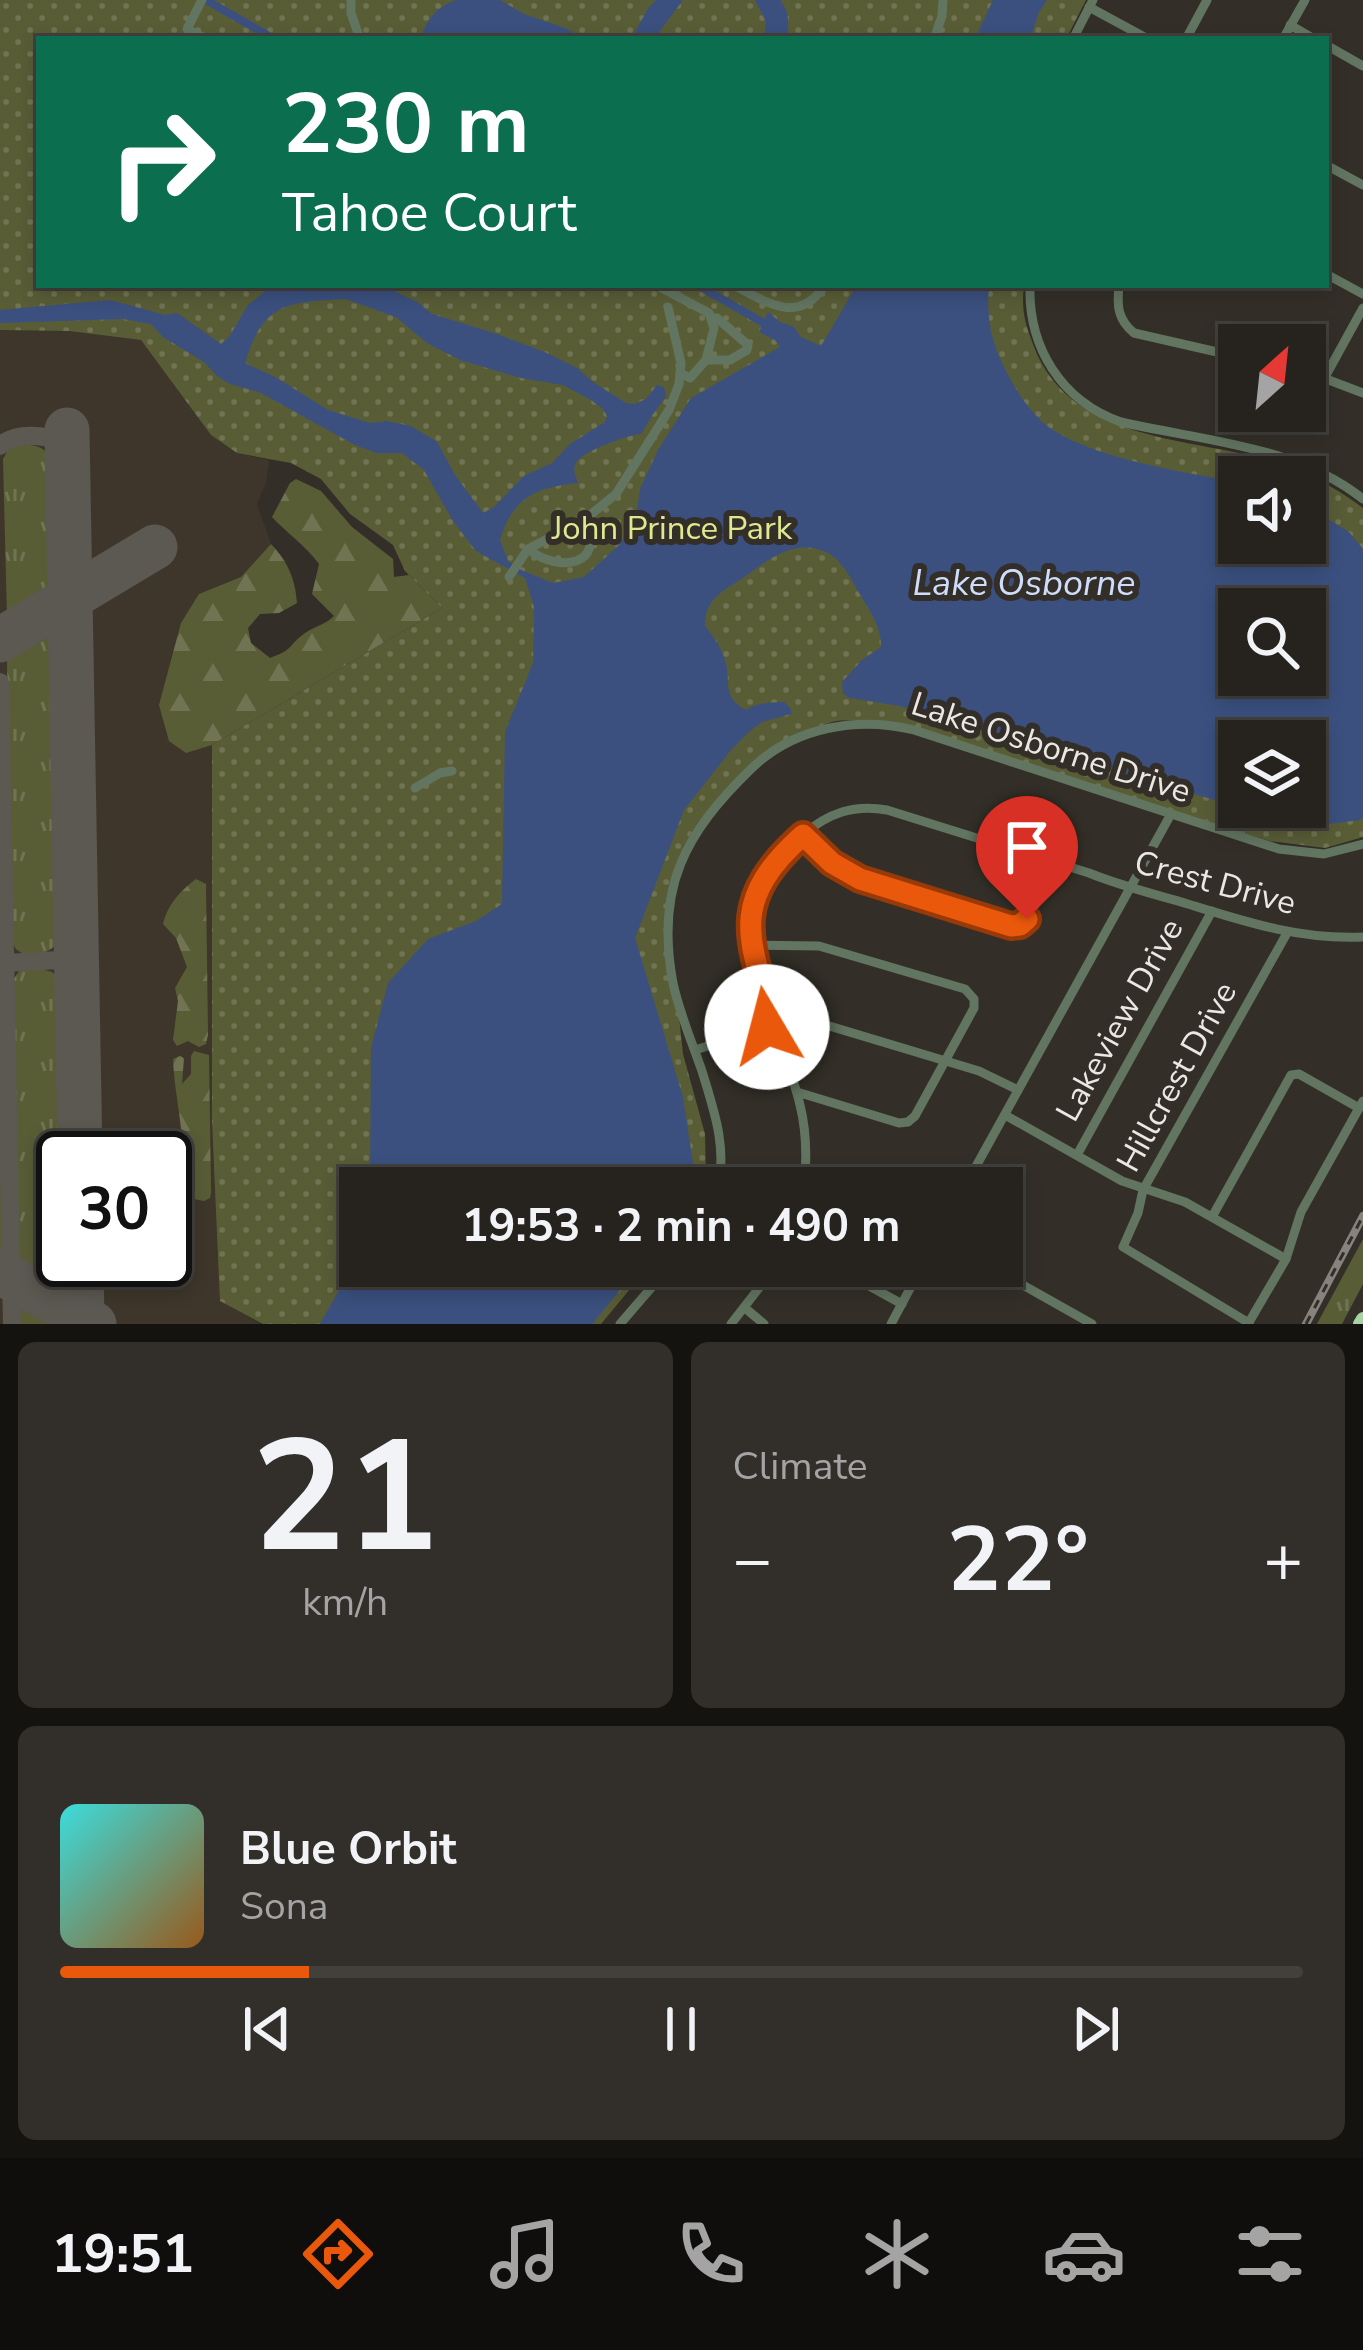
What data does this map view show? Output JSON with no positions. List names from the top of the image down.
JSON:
{
  "streets": {
    "street": [
      "Lake Osborne Drive",
      "Crest Drive",
      "Lakeview Drive",
      "Hillcrest Drive"
    ]
  },
  "crossings": [
    ["Crest Drive", "Lakeview Drive"],
    ["Crest Drive", "Hillcrest Drive"]
  ],
  "water": ["Lake Osborne"],
  "parks": ["John Prince Park"],
  "north": "top right",
  "page": {
    "turn": ["230 m", "Tahoe Court"],
    "limit": "30",
    "trip": "19:53 · 2 min · 490 m",
    "tile": [
      ["21", "km/h"],
      "Climate"
    ],
    "heat": ["−", "22°", "+"],
    "song": ["Blue Orbit", "Sona"],
    "tabs": "19:51"
  }
}
